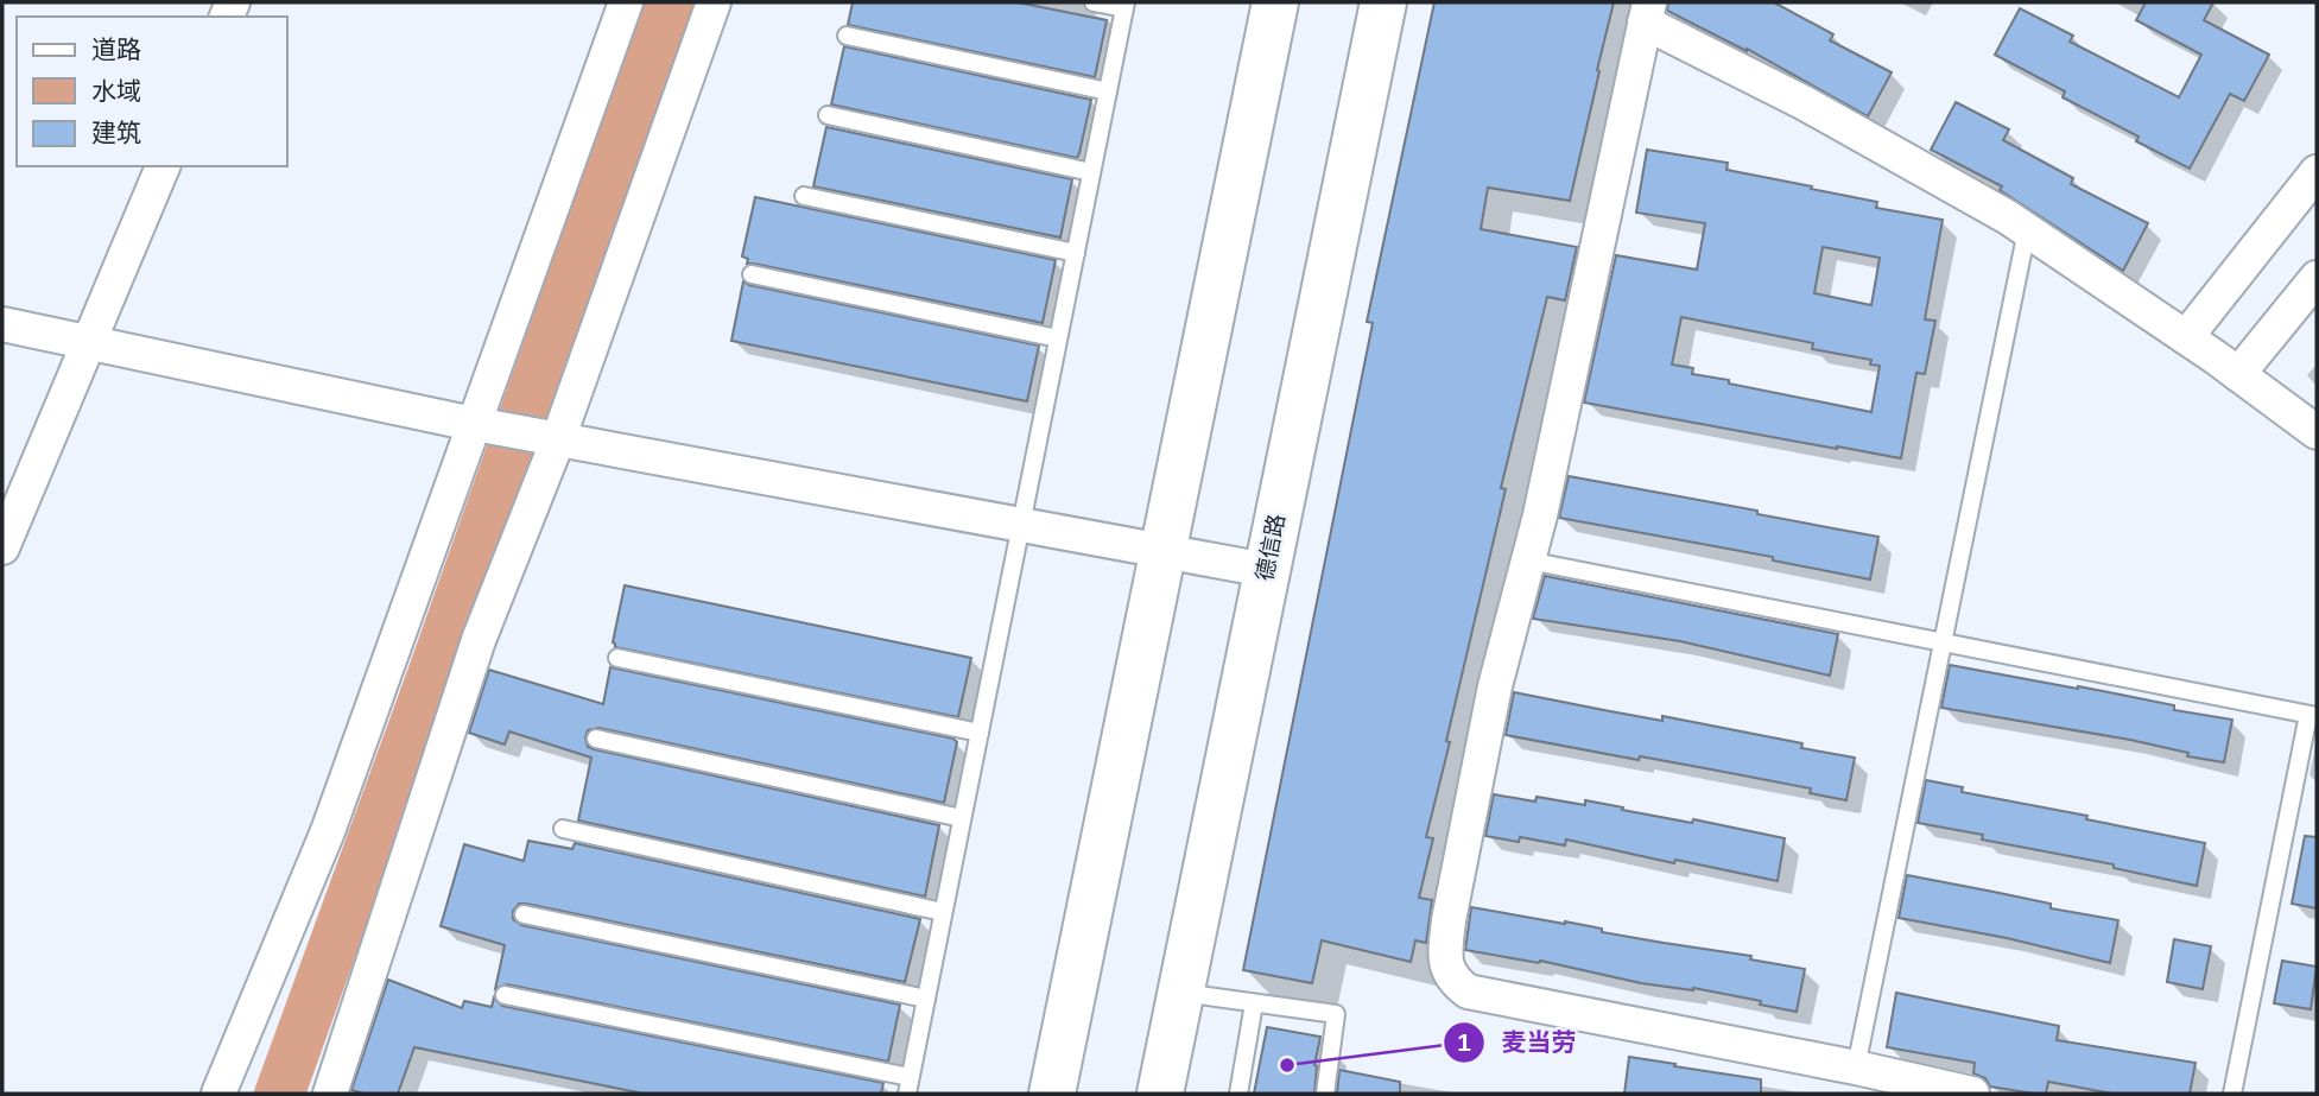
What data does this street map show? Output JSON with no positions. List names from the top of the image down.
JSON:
{
  "streets": {
    "main road": ["德信路"]
  },
  "places": ["麦当劳"],
  "legend": ["道路", "水域", "建筑"]
}
